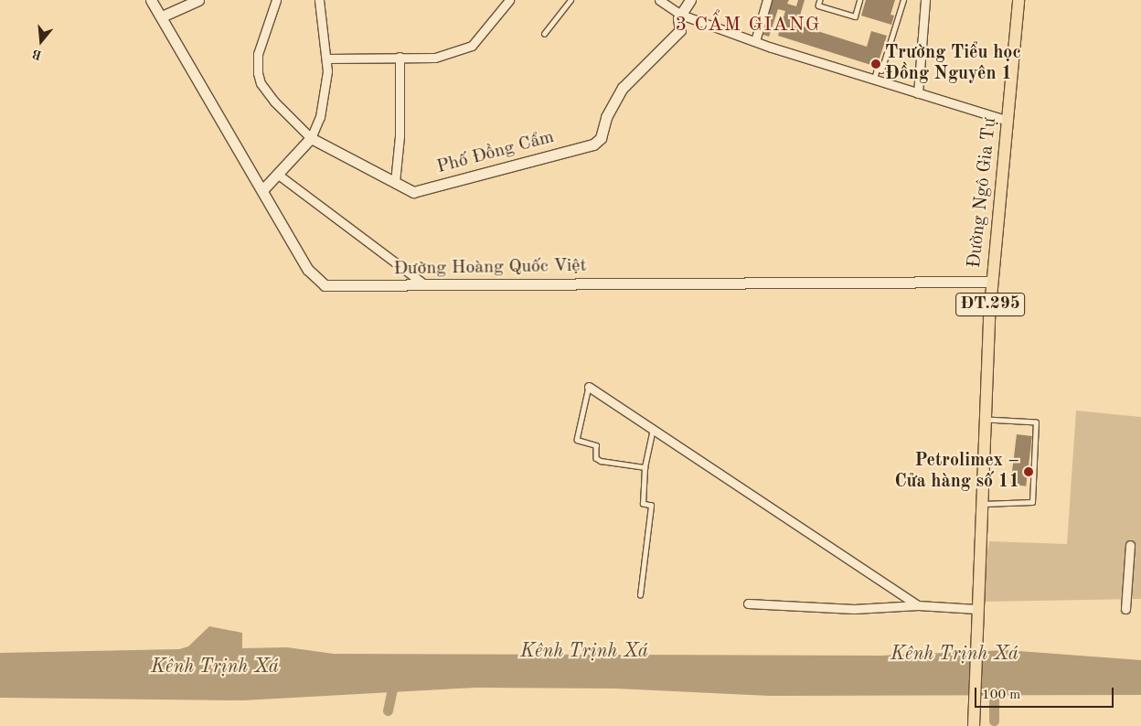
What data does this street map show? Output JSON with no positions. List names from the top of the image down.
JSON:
{
  "streets": {
    "main road": ["Đường Ngô Gia Tự", "ĐT.295"],
    "street": ["Phố Đồng Cẩm", "Đường Hoàng Quốc Việt"]
  },
  "crossings": [
    ["Đường Ngô Gia Tự", "Đường Hoàng Quốc Việt"],
    ["Đường Ngô Gia Tự", "ĐT.295"]
  ],
  "districts": ["3 CẨM GIANG"],
  "water": ["Kênh Trịnh Xá"],
  "places": ["Trường Tiểu học Đồng Nguyên 1", "Petrolimex – Cửa hàng số 11"],
  "scale_bar": "100 m",
  "north": "bottom"
}
